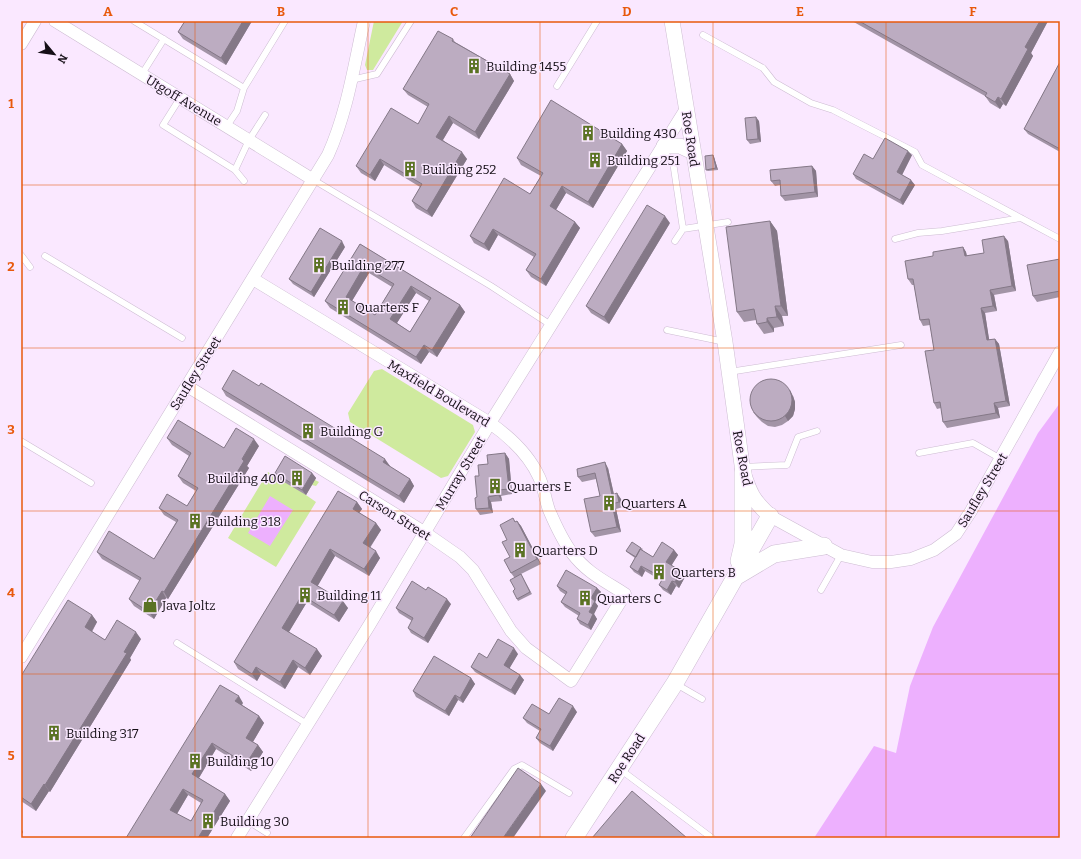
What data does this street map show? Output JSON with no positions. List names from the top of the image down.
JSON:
{
  "streets": {
    "main road": ["Roe Road"],
    "street": [
      "Utgoff Avenue",
      "Saufley Street",
      "Maxfield Boulevard",
      "Murray Street",
      "Carson Street"
    ]
  },
  "crossings": [
    ["Utgoff Avenue", "Saufley Street"],
    ["Roe Road", "Saufley Street"],
    ["Roe Road", "Murray Street"],
    ["Saufley Street", "Maxfield Boulevard"],
    ["Saufley Street", "Carson Street"],
    ["Maxfield Boulevard", "Murray Street"],
    ["Maxfield Boulevard", "Carson Street"],
    ["Murray Street", "Carson Street"]
  ],
  "places": {
    "building": [
      "Building 1455",
      "Building 430",
      "Building 251",
      "Building 252",
      "Building 277",
      "Quarters F",
      "Building G",
      "Building 400",
      "Quarters E",
      "Quarters A",
      "Building 318",
      "Quarters D",
      "Quarters B",
      "Building 11",
      "Quarters C",
      "Building 317",
      "Building 10",
      "Building 30"
    ],
    "shop": ["Java Joltz"]
  },
  "north": "bottom right",
  "grid": {
    "columns": [
      "A",
      "B",
      "C",
      "D",
      "E",
      "F"
    ],
    "rows": [
      "1",
      "2",
      "3",
      "4",
      "5"
    ]
  }
}
